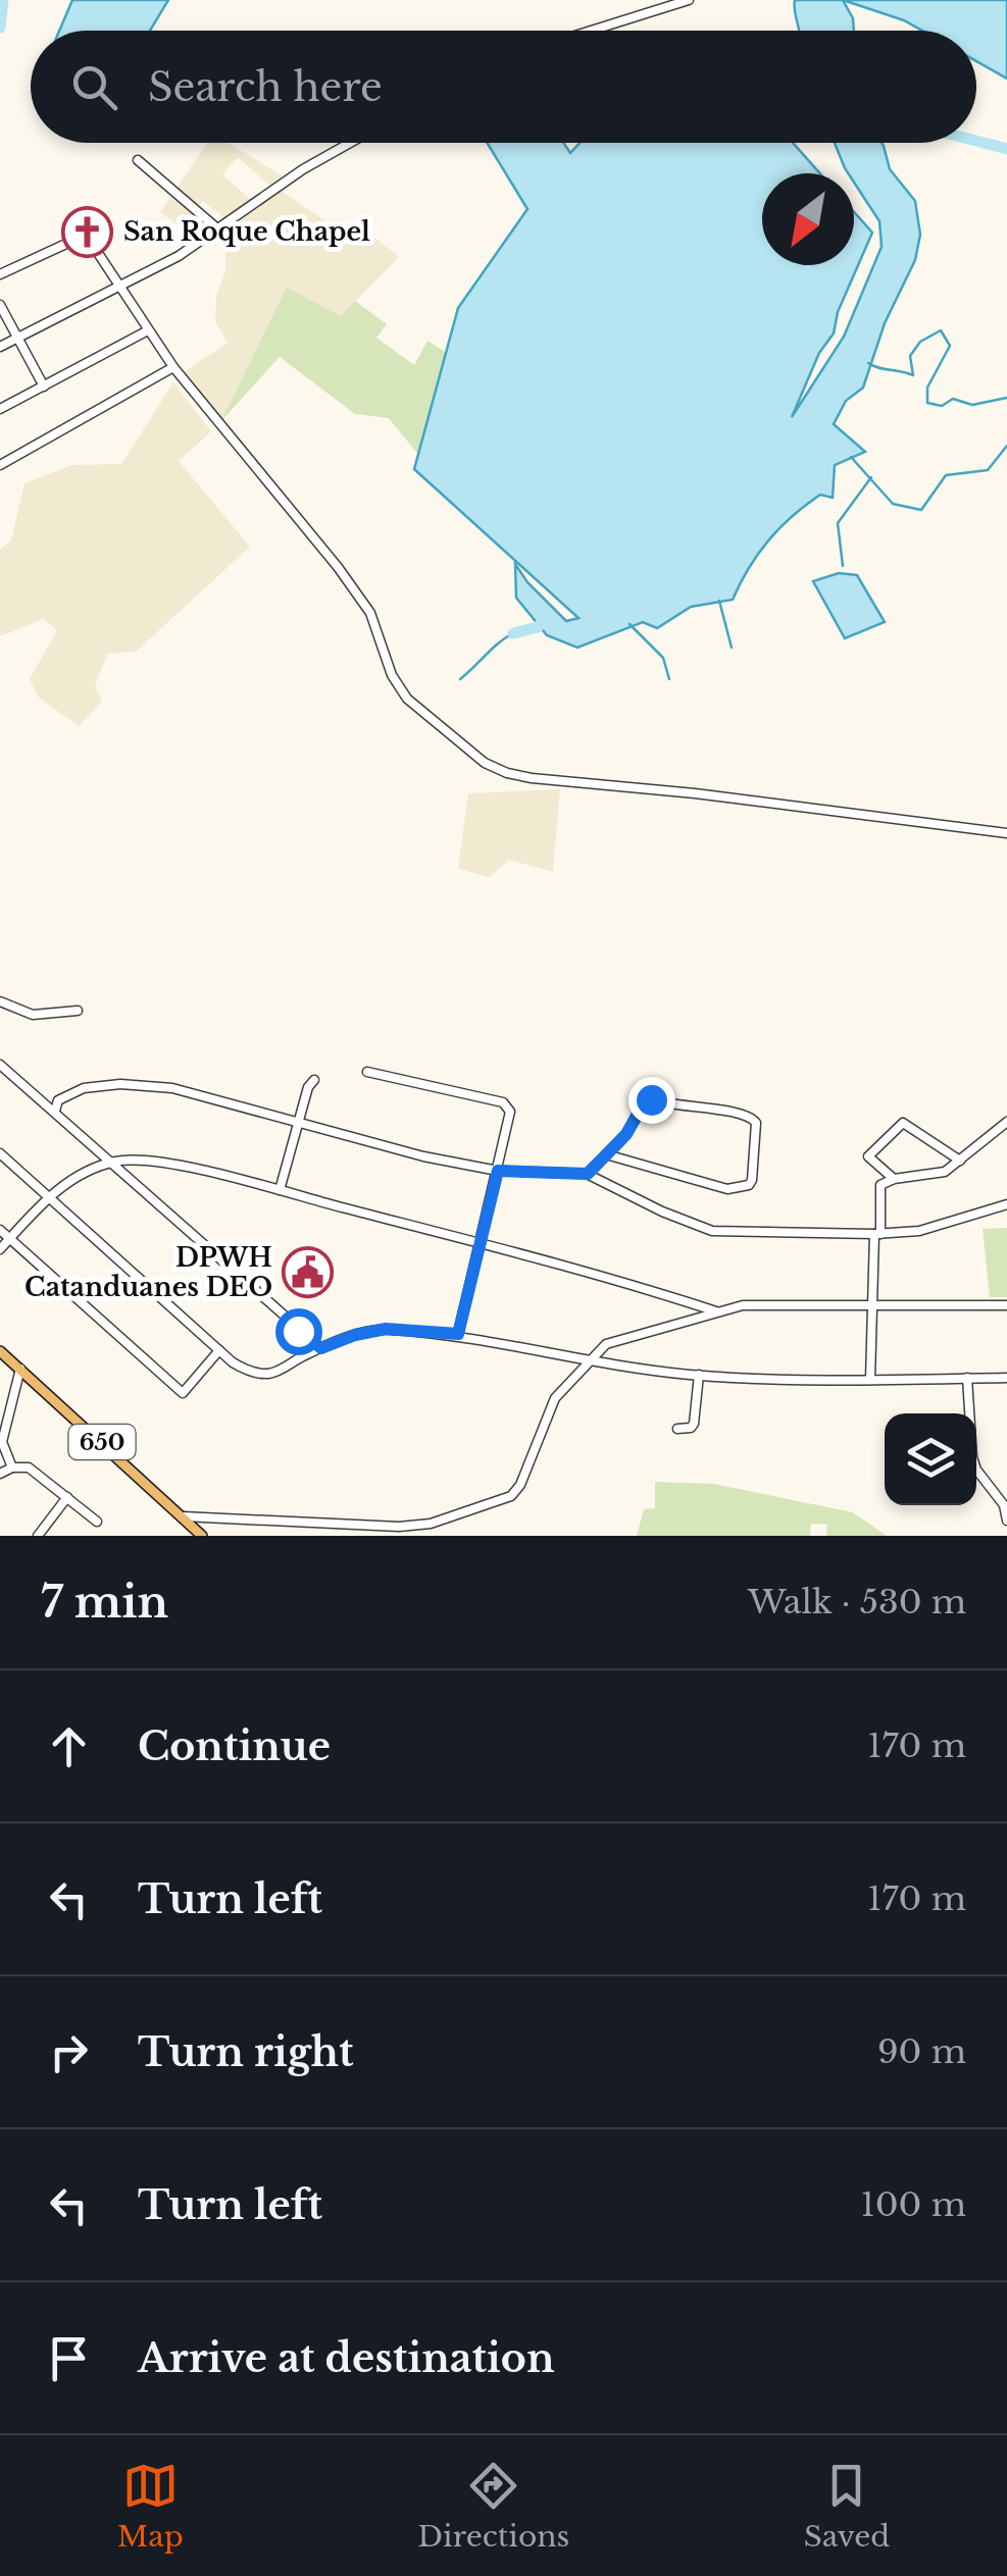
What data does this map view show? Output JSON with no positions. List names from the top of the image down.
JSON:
{
  "streets": {
    "main road": ["650"]
  },
  "places": {
    "church": ["San Roque Chapel"],
    "public building": ["DPWH Catanduanes DEO"]
  },
  "north": "bottom left",
  "page": {
    "search": "Search here",
    "heading": ["7 min", "Walk · 530 m"],
    "list": [
      ["Continue", "170 m"],
      ["Turn left", "170 m"],
      ["Turn right", "90 m"],
      ["Turn left", "100 m"],
      "Arrive at destination"
    ],
    "nav": ["Map", "Directions", "Saved"]
  }
}
